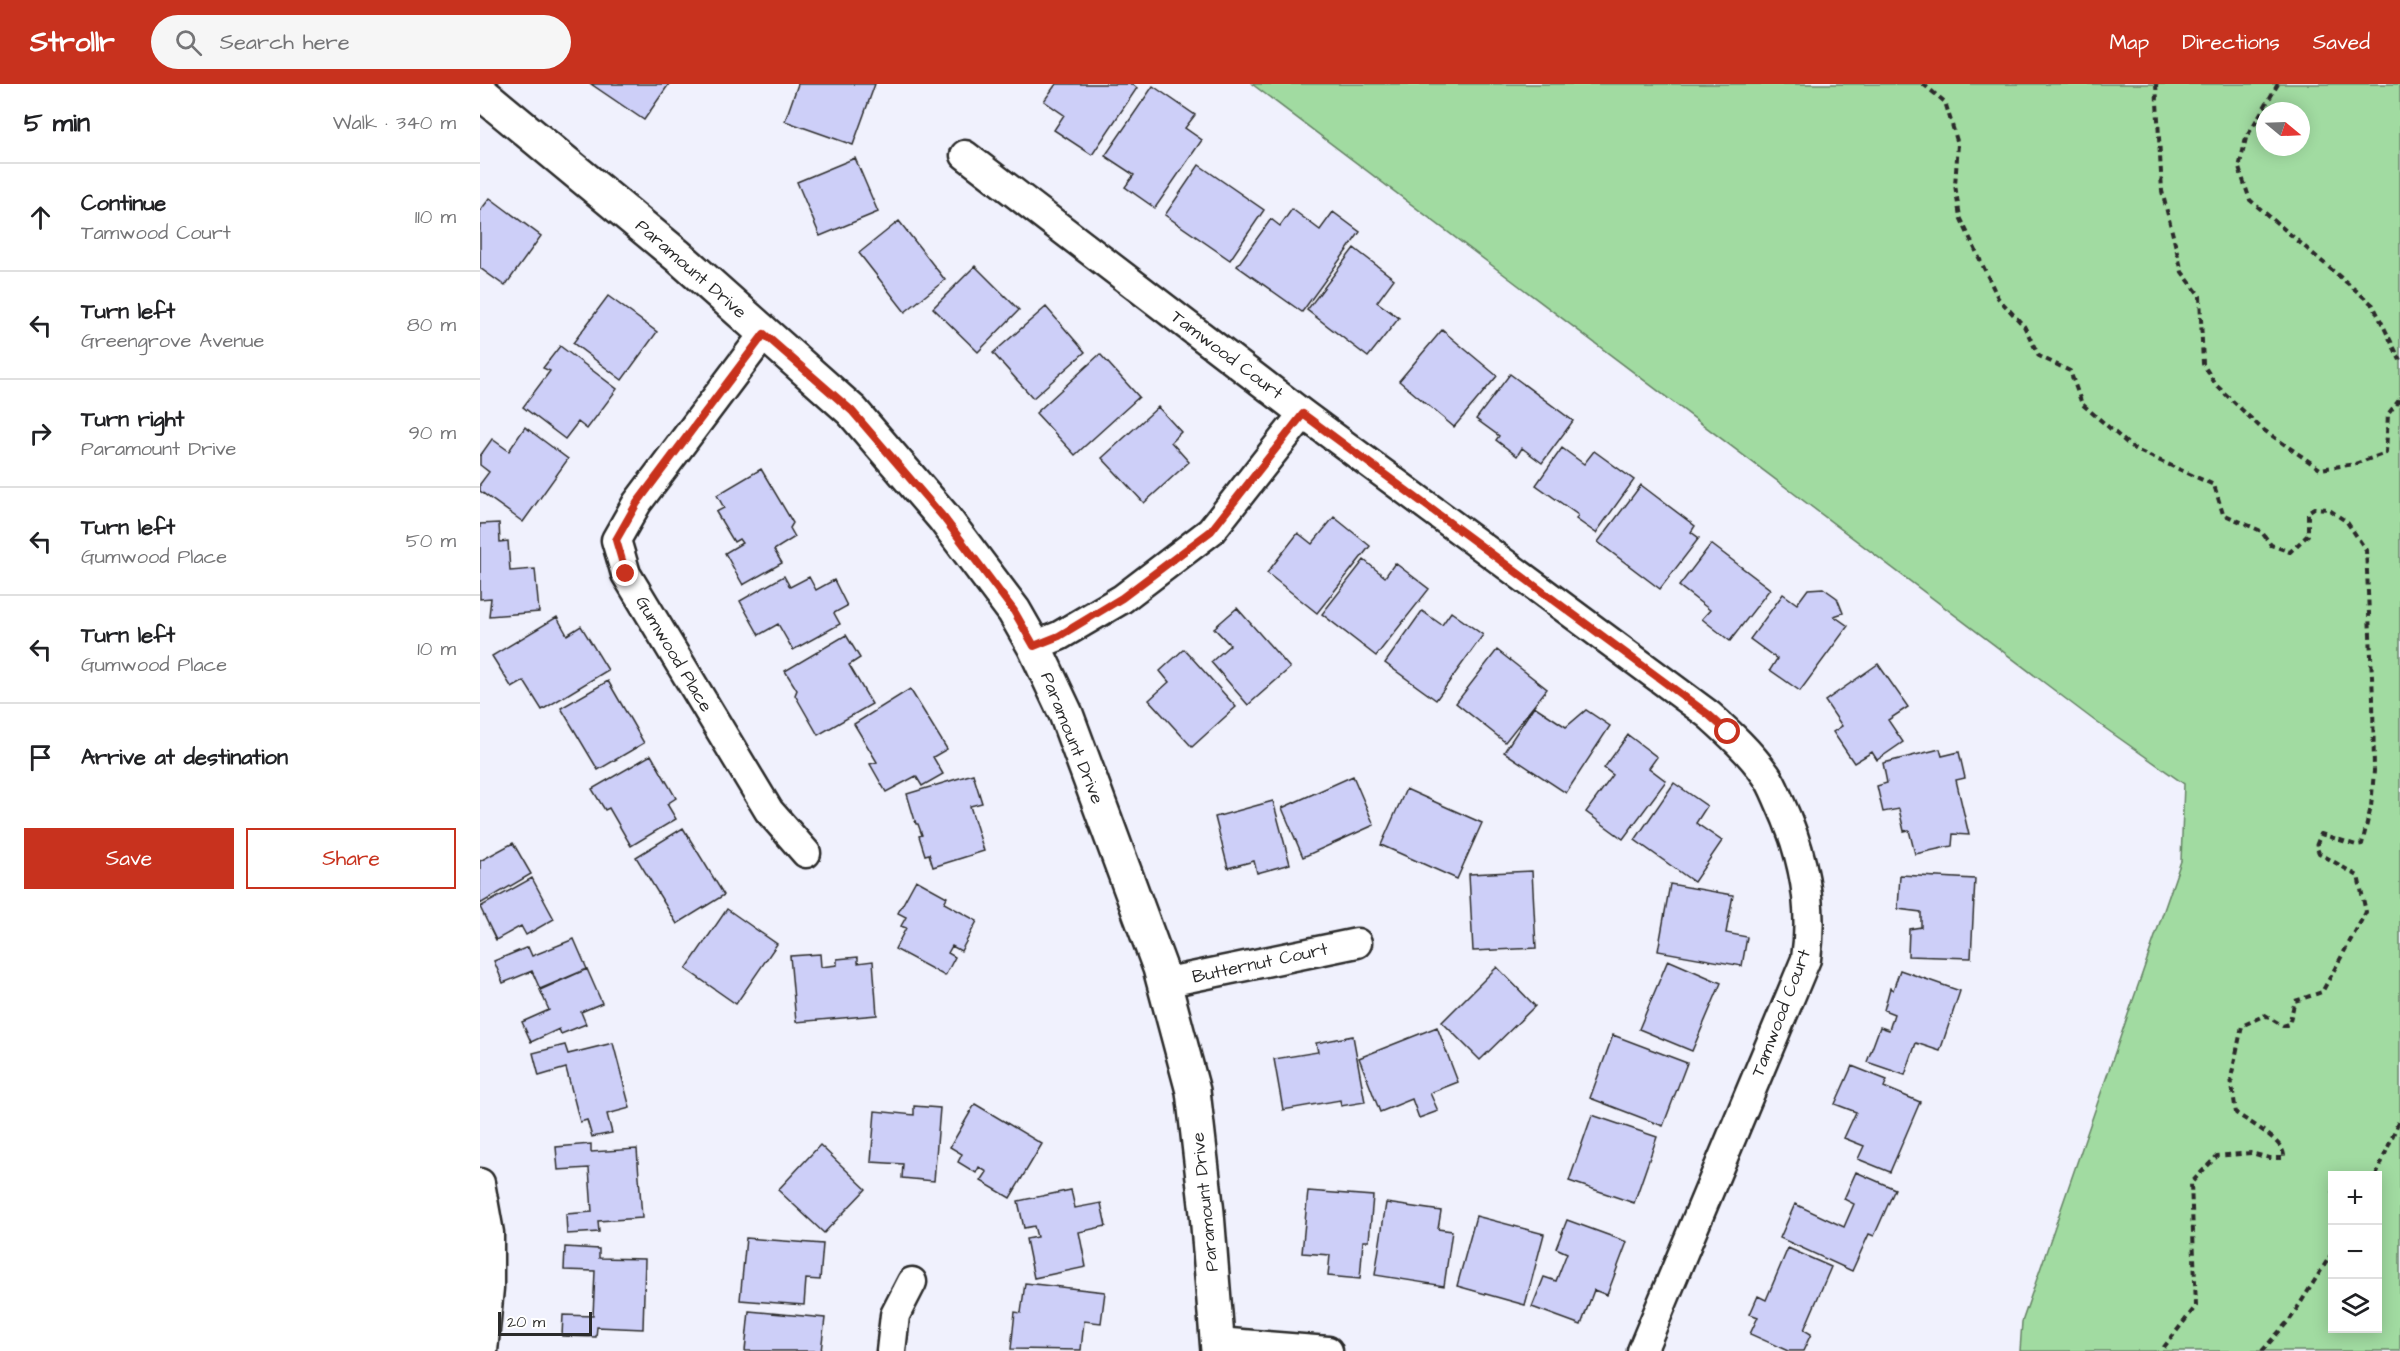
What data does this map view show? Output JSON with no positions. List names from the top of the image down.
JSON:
{
  "streets": {
    "street": [
      "Paramount Drive",
      "Tamwood Court",
      "Gumwood Place",
      "Butternut Court"
    ]
  },
  "crossings": [
    ["Paramount Drive", "Gumwood Place"],
    ["Paramount Drive", "Butternut Court"]
  ],
  "scale_bar": "20 m",
  "north": "right",
  "page": {
    "header": "Strollr",
    "search": "Search here",
    "nav": ["Map", "Directions", "Saved"],
    "heading": ["5 min", "Walk · 340 m"],
    "list": [
      ["Continue", "Tamwood Court", "110 m"],
      ["Turn left", "Greengrove Avenue", "80 m"],
      ["Turn right", "Paramount Drive", "90 m"],
      ["Turn left", "Gumwood Place", "50 m"],
      ["Turn left", "Gumwood Place", "10 m"],
      "Arrive at destination"
    ],
    "buttons": ["Save", "Share"],
    "map_buttons": ["+", "−"],
    "scale": "20 m"
  }
}
